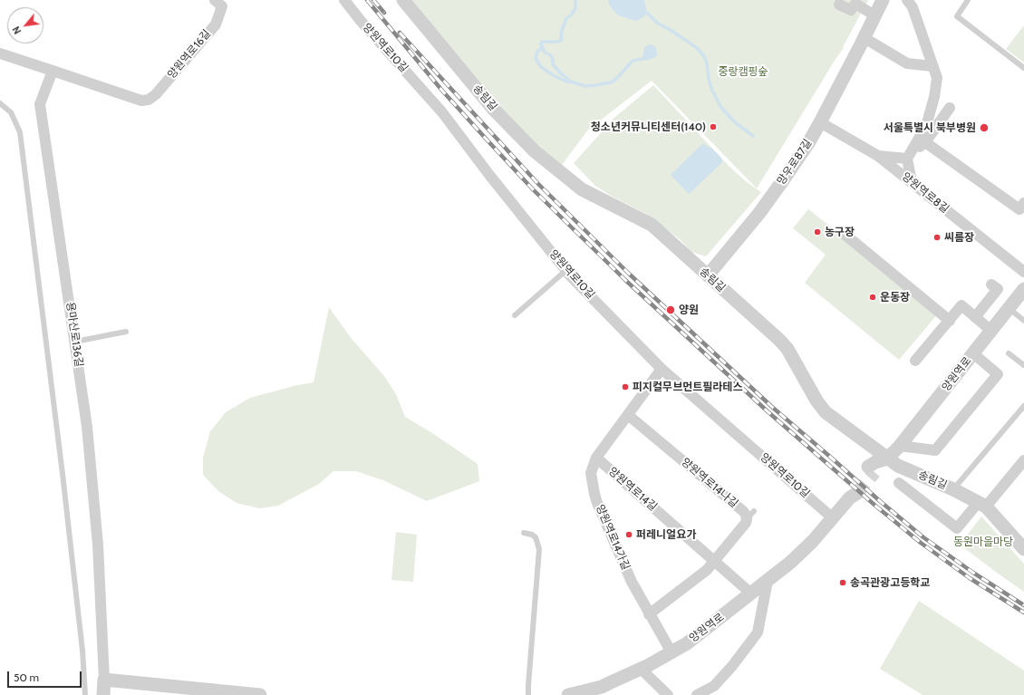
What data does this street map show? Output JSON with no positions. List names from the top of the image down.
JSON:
{
  "streets": {
    "street": [
      "양원역로10길",
      "양원역로16길",
      "송림길",
      "망우로87길",
      "양원역로8길",
      "용마산로136길",
      "양원역로",
      "양원역로14나길",
      "양원역로14길",
      "양원역로14가길"
    ]
  },
  "crossings": [
    ["양원역로10길", "양원역로"],
    ["양원역로16길", "용마산로136길"],
    ["송림길", "망우로87길"],
    ["송림길", "양원역로"],
    ["망우로87길", "양원역로8길"],
    ["양원역로", "양원역로14길"],
    ["양원역로", "양원역로14가길"],
    ["양원역로14나길", "양원역로14길"],
    ["양원역로14길", "양원역로14가길"]
  ],
  "parks": ["중랑캠핑숲", "동원마을마당"],
  "places": [
    "청소년커뮤니티센터(140)",
    "서울특별시 북부병원",
    "농구장",
    "씨름장",
    "운동장",
    "양원",
    "피지컬무브먼트필라테스",
    "퍼레니얼요가",
    "송곡관광고등학교"
  ],
  "scale_bar": "50 m",
  "north": "bottom left"
}
